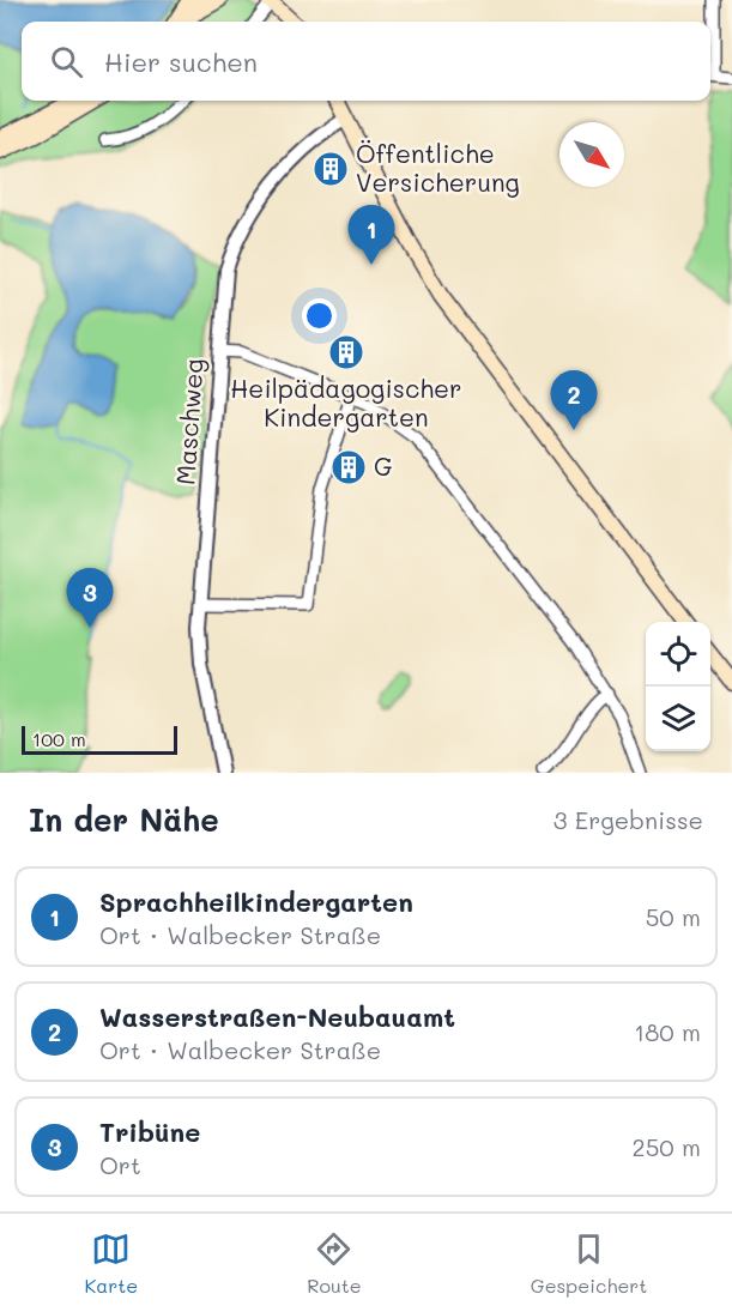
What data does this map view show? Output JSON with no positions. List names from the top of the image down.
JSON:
{
  "streets": {
    "street": ["Maschweg"]
  },
  "places": {
    "building": ["Öffentliche Versicherung", "Heilpädagogischer Kindergarten", "G"]
  },
  "scale_bar": "100 m",
  "north": "bottom right",
  "page": {
    "search": "Hier suchen",
    "pins": ["1", "2", "3"],
    "scale": "100 m",
    "heading": ["In der Nähe", "3 Ergebnisse"],
    "list": [
      {
        "mark": "1",
        "name": "Sprachheilkindergarten",
        "note": "Ort · Walbecker Straße",
        "value": "50 m"
      },
      {
        "mark": "2",
        "name": "Wasserstraßen-Neubauamt",
        "note": "Ort · Walbecker Straße",
        "value": "180 m"
      },
      {
        "mark": "3",
        "name": "Tribüne",
        "note": "Ort",
        "value": "250 m"
      }
    ],
    "nav": ["Karte", "Route", "Gespeichert"]
  }
}
